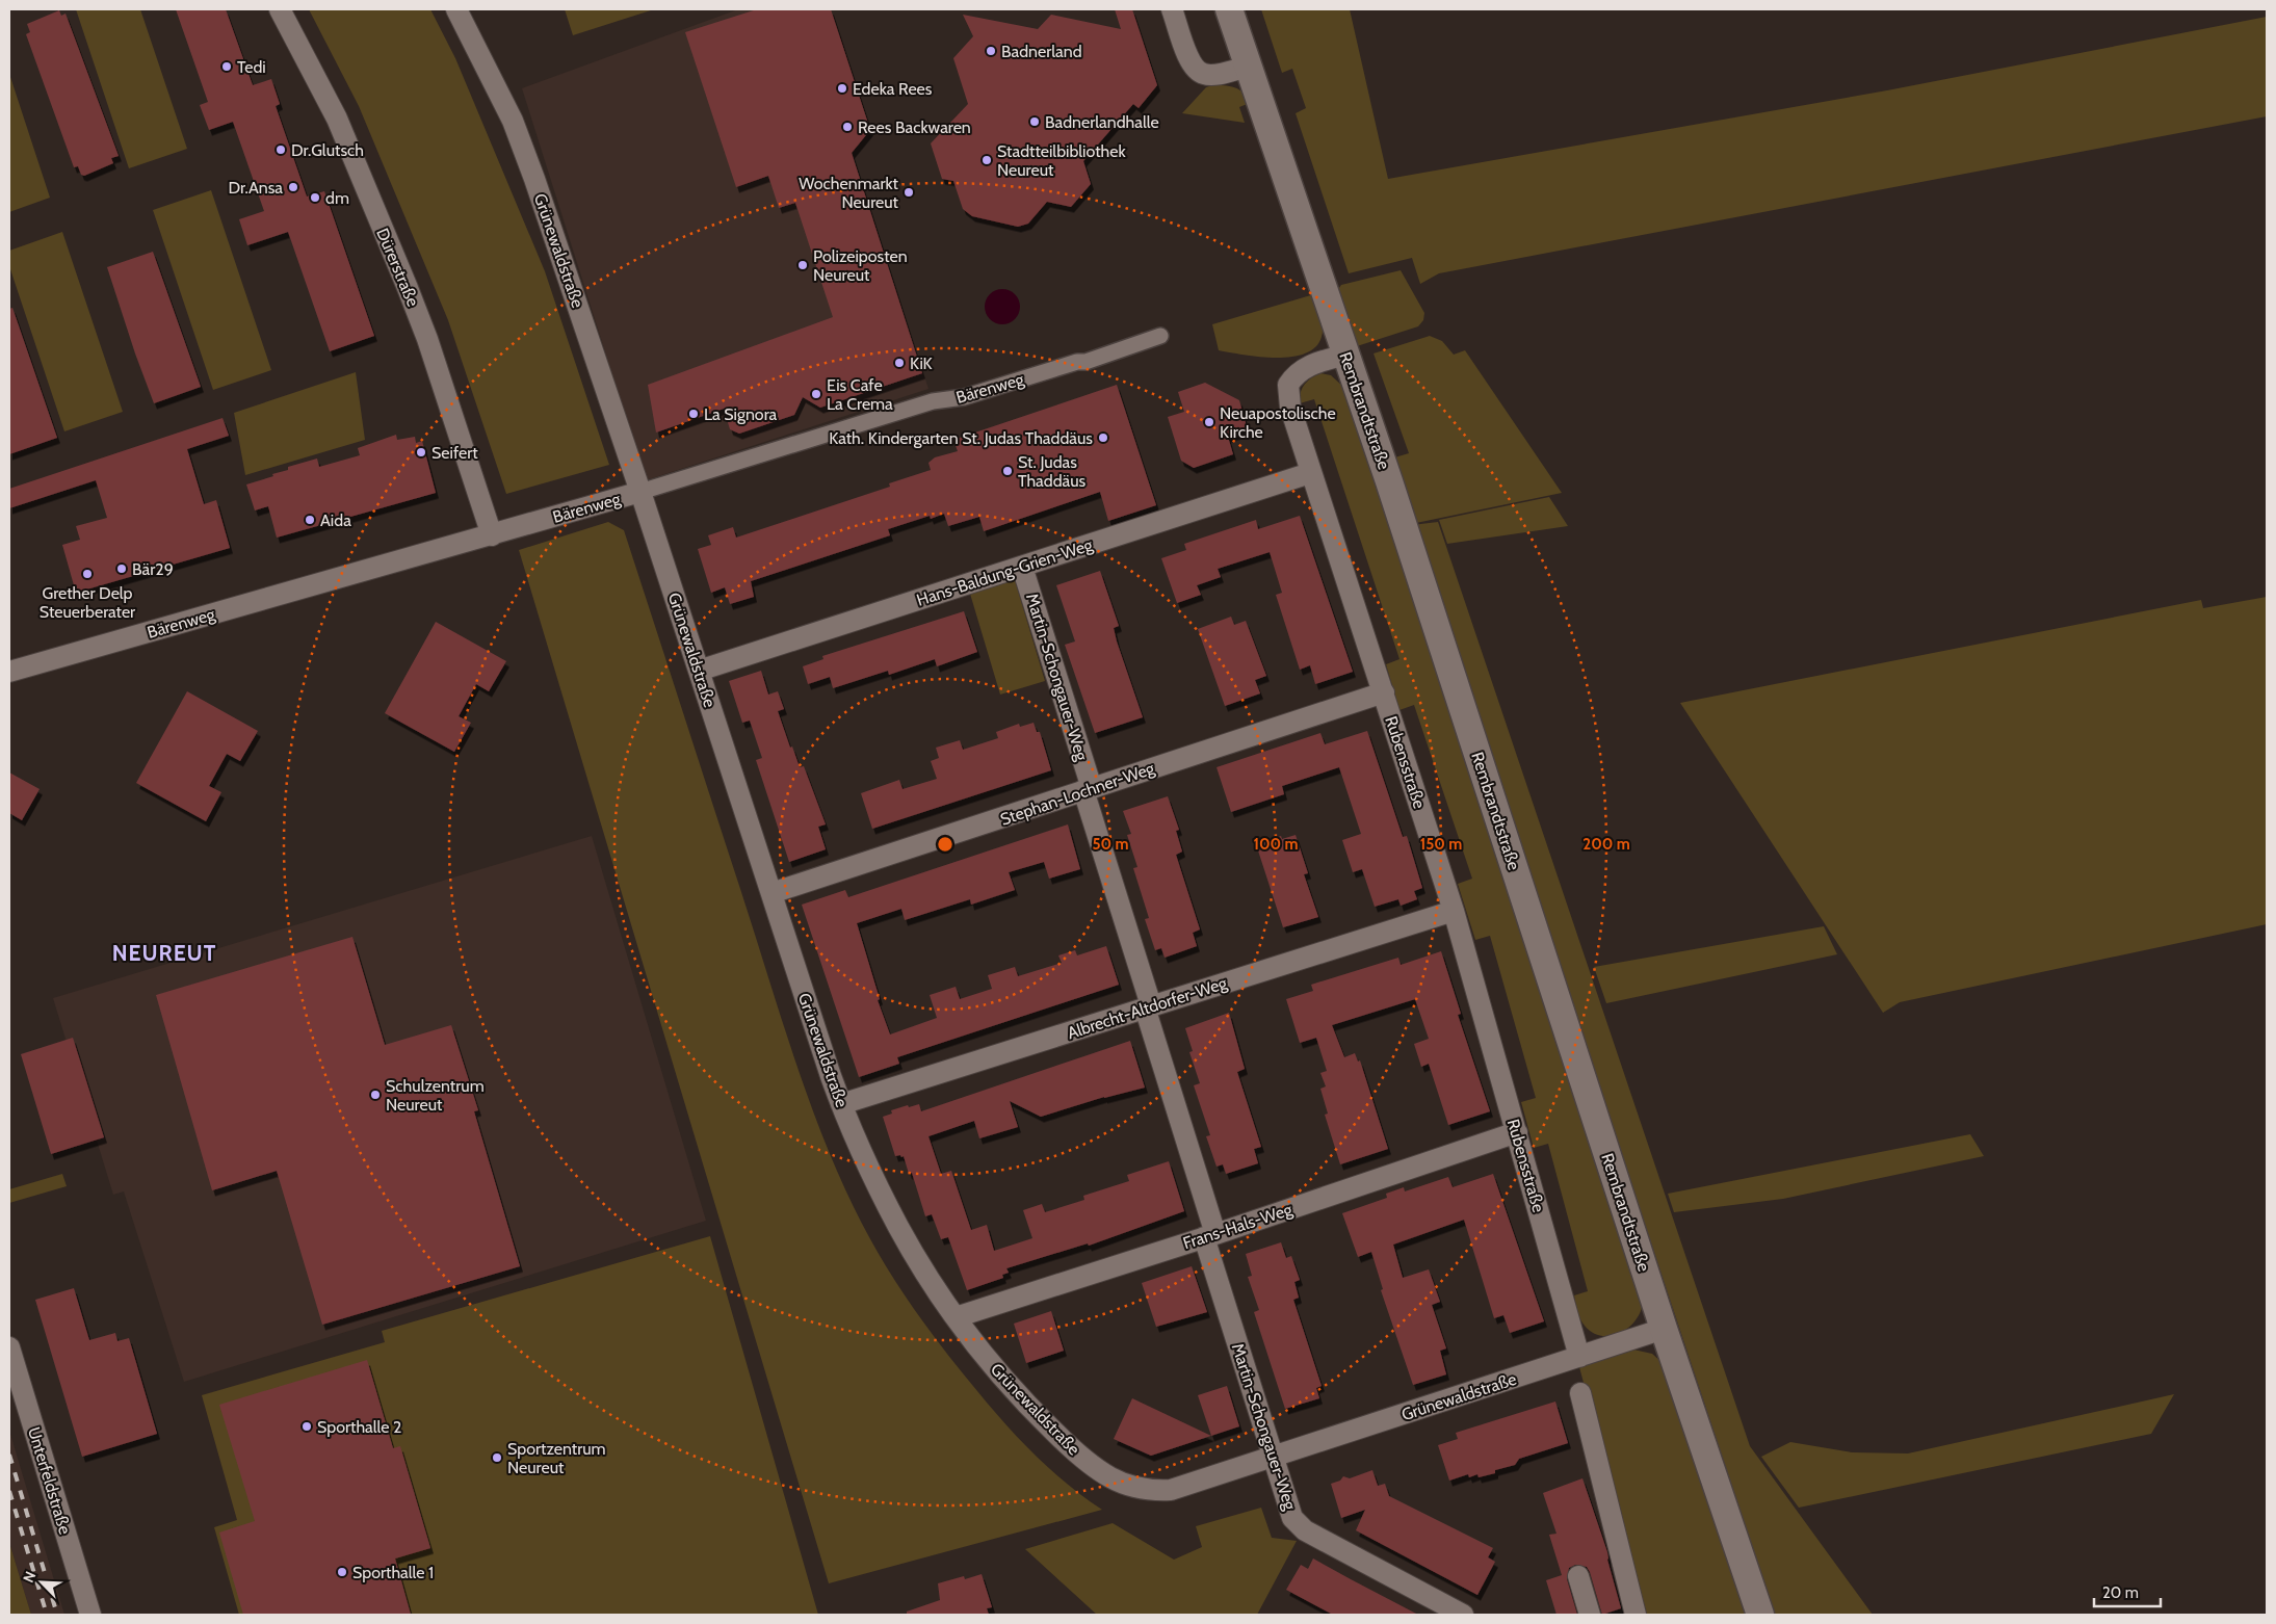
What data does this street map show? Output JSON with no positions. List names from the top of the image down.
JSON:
{
  "streets": {
    "street": [
      "Grünewaldstraße",
      "Dürerstraße",
      "Bärenweg",
      "Rembrandtstraße",
      "Hans-Baldung-Grien-Weg",
      "Martin-Schongauer-Weg",
      "Rubensstraße",
      "Stephan-Lochner-Weg",
      "Albrecht-Altdorfer-Weg",
      "Frans-Hals-Weg",
      "Unterfeldstraße"
    ]
  },
  "crossings": [
    ["Grünewaldstraße", "Bärenweg"],
    ["Grünewaldstraße", "Rembrandtstraße"],
    ["Grünewaldstraße", "Hans-Baldung-Grien-Weg"],
    ["Grünewaldstraße", "Martin-Schongauer-Weg"],
    ["Grünewaldstraße", "Rubensstraße"],
    ["Grünewaldstraße", "Stephan-Lochner-Weg"],
    ["Grünewaldstraße", "Albrecht-Altdorfer-Weg"],
    ["Grünewaldstraße", "Frans-Hals-Weg"],
    ["Dürerstraße", "Bärenweg"],
    ["Rembrandtstraße", "Rubensstraße"],
    ["Hans-Baldung-Grien-Weg", "Martin-Schongauer-Weg"],
    ["Hans-Baldung-Grien-Weg", "Rubensstraße"],
    ["Martin-Schongauer-Weg", "Stephan-Lochner-Weg"],
    ["Martin-Schongauer-Weg", "Albrecht-Altdorfer-Weg"],
    ["Martin-Schongauer-Weg", "Frans-Hals-Weg"],
    ["Rubensstraße", "Stephan-Lochner-Weg"],
    ["Rubensstraße", "Albrecht-Altdorfer-Weg"],
    ["Rubensstraße", "Frans-Hals-Weg"]
  ],
  "districts": ["NEUREUT"],
  "places": [
    "Badnerland",
    "Tedi",
    "Edeka Rees",
    "Badnerlandhalle",
    "Rees Backwaren",
    "Dr.Glutsch",
    "Stadtteilbibliothek Neureut",
    "Dr.Ansa",
    "Wochenmarkt Neureut",
    "dm",
    "Polizeiposten Neureut",
    "KiK",
    "Eis Cafe La Crema",
    "La Signora",
    "Neuapostolische Kirche",
    "Kath. Kindergarten St. Judas Thaddäus",
    "Seifert",
    "St. Judas Thaddäus",
    "Aida",
    "Bär29",
    "Grether Delp Steuerberater",
    "Schulzentrum Neureut",
    "Sporthalle 2",
    "Sportzentrum Neureut",
    "Sporthalle 1"
  ],
  "scale_bar": "20 m",
  "north": "top left",
  "rings": [
    "50 m",
    "100 m",
    "150 m",
    "200 m"
  ]
}
